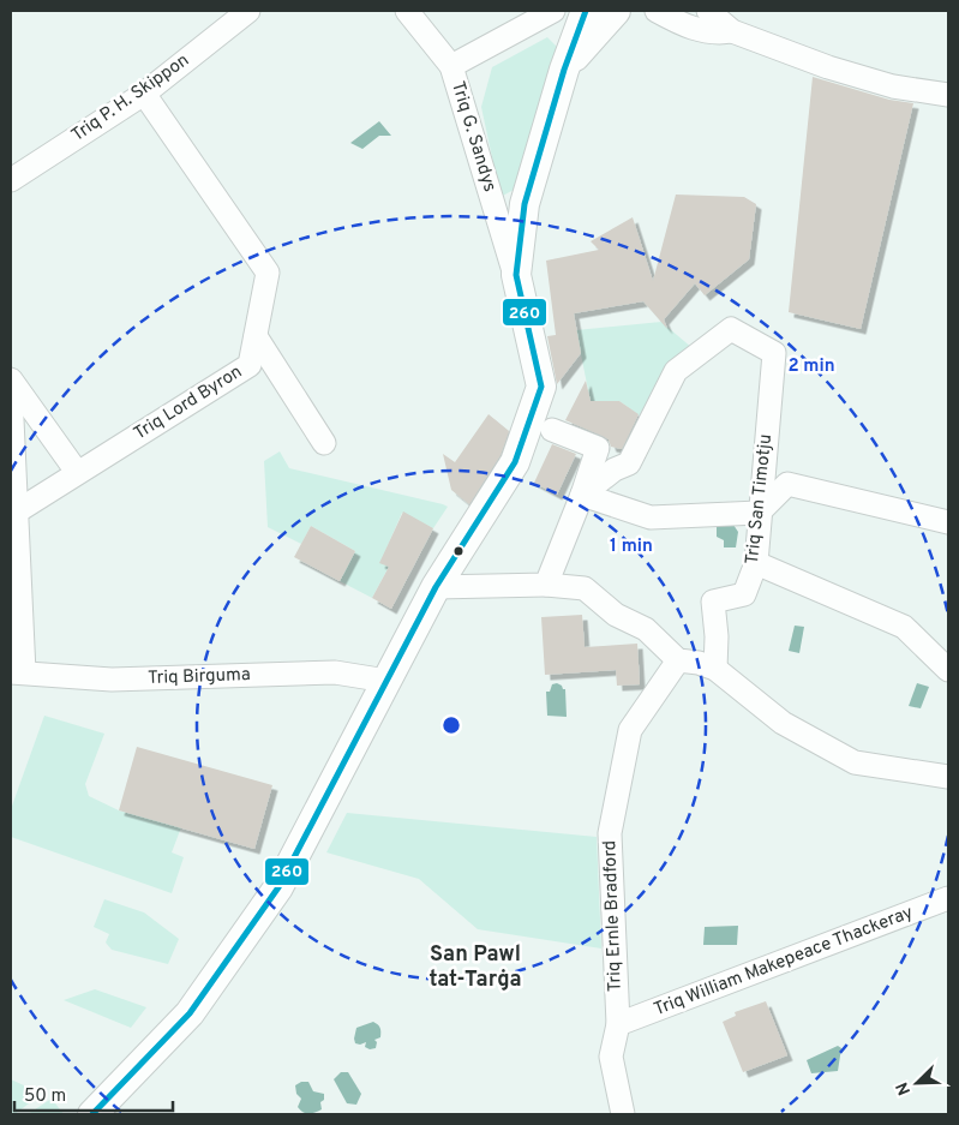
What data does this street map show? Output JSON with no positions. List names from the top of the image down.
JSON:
{
  "streets": {
    "street": [
      "Triq P. H. Skippon",
      "Triq G. Sandys",
      "Triq Lord Byron",
      "Triq San Timotju",
      "Triq Birguma",
      "Triq Ernle Bradford",
      "Triq William Makepeace Thackeray"
    ]
  },
  "crossings": [
    ["Triq P. H. Skippon", "Triq Lord Byron"],
    ["Triq Ernle Bradford", "Triq William Makepeace Thackeray"]
  ],
  "districts": ["San Pawl tat-Tarġa"],
  "lines": ["transit line 260"],
  "scale_bar": "50 m",
  "north": "bottom left",
  "rings": ["2 min", "1 min"]
}
